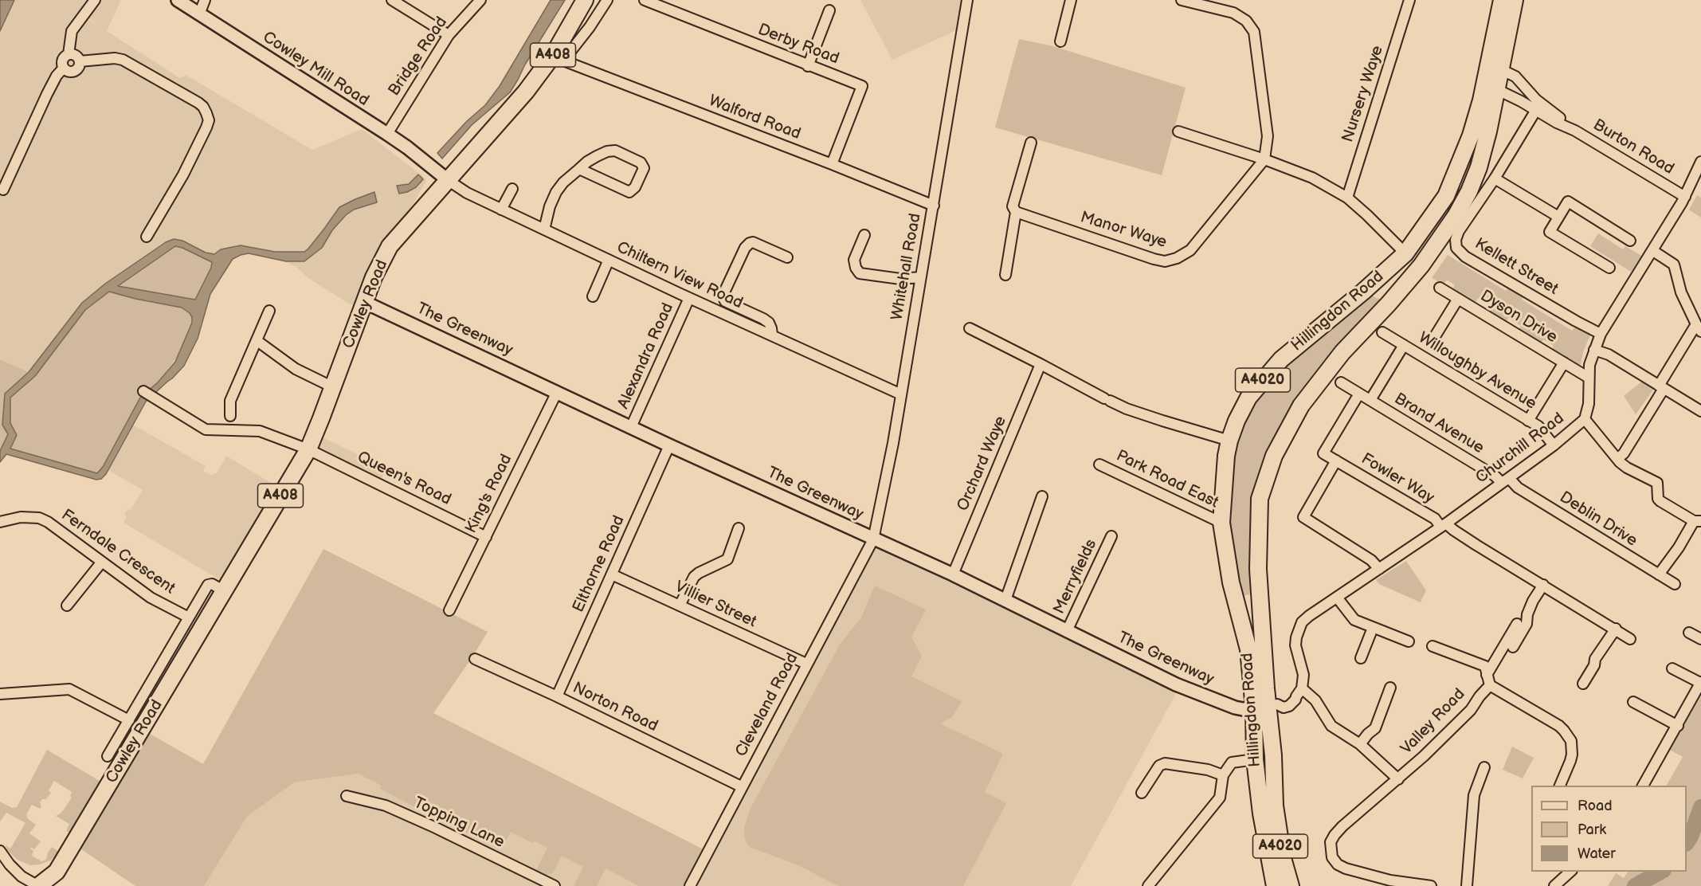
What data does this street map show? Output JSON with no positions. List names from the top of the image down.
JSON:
{
  "streets": {
    "main road": [
      "A408",
      "Cowley Road",
      "Hillingdon Road",
      "A4020"
    ],
    "street": [
      "Derby Road",
      "Bridge Road",
      "Cowley Mill Road",
      "Nursery Waye",
      "Walford Road",
      "Burton Road",
      "Manor Waye",
      "Whitehall Road",
      "Kellett Street",
      "Chiltern View Road",
      "Dyson Drive",
      "The Greenway",
      "Alexandra Road",
      "Willoughby Avenue",
      "Brand Avenue",
      "Churchill Road",
      "Orchard Waye",
      "Queen's Road",
      "Fowler Way",
      "Park Road East",
      "King's Road",
      "Deblin Drive",
      "Ferndale Crescent",
      "Elthorne Road",
      "Merryfields",
      "Villier Street",
      "Cleveland Road",
      "Norton Road",
      "Valley Road",
      "Topping Lane"
    ]
  },
  "crossings": [
    ["Derby Road", "Walford Road"],
    ["Bridge Road", "Cowley Mill Road"],
    ["Cowley Mill Road", "Chiltern View Road"],
    ["Cowley Mill Road", "Cowley Road"],
    ["Walford Road", "Whitehall Road"],
    ["Walford Road", "Cowley Road"],
    ["Burton Road", "Kellett Street"],
    ["Burton Road", "Hillingdon Road"],
    ["Burton Road", "Churchill Road"],
    ["Whitehall Road", "Chiltern View Road"],
    ["Whitehall Road", "The Greenway"],
    ["Whitehall Road", "Cleveland Road"],
    ["Kellett Street", "Churchill Road"],
    ["Chiltern View Road", "Cowley Road"],
    ["Chiltern View Road", "Alexandra Road"],
    ["Cowley Road", "The Greenway"],
    ["Cowley Road", "Queen's Road"],
    ["Cowley Road", "Ferndale Crescent"],
    ["Hillingdon Road", "The Greenway"],
    ["Hillingdon Road", "A4020"],
    ["Hillingdon Road", "Park Road East"],
    ["Dyson Drive", "Willoughby Avenue"],
    ["Dyson Drive", "Churchill Road"],
    ["The Greenway", "Alexandra Road"],
    ["The Greenway", "Orchard Waye"],
    ["The Greenway", "King's Road"],
    ["The Greenway", "Elthorne Road"],
    ["The Greenway", "Merryfields"],
    ["The Greenway", "Cleveland Road"],
    ["Willoughby Avenue", "Brand Avenue"],
    ["Willoughby Avenue", "Churchill Road"],
    ["Brand Avenue", "Churchill Road"],
    ["Brand Avenue", "Fowler Way"],
    ["Brand Avenue", "Deblin Drive"],
    ["Churchill Road", "Fowler Way"],
    ["Churchill Road", "Deblin Drive"],
    ["Queen's Road", "King's Road"],
    ["Elthorne Road", "Villier Street"],
    ["Elthorne Road", "Norton Road"],
    ["Villier Street", "Cleveland Road"],
    ["Cleveland Road", "Norton Road"]
  ],
  "legend": ["Road", "Park", "Water"]
}
